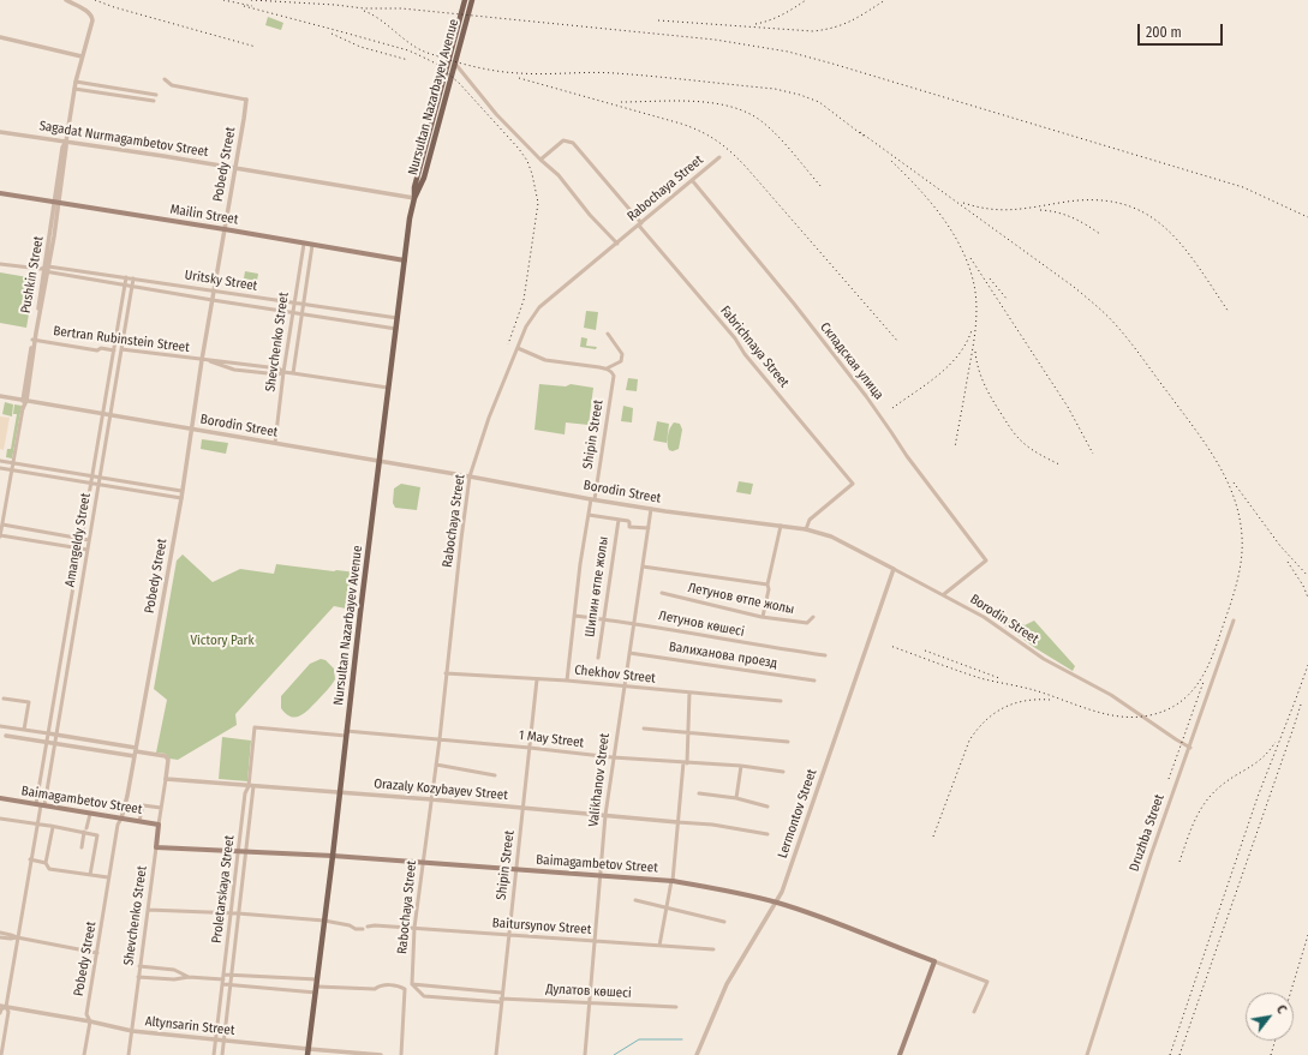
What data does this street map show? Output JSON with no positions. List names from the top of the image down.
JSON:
{
  "streets": {
    "main road": [
      "Nursultan Nazarbayev Avenue",
      "Mailin Street",
      "Shevchenko Street",
      "Baimagambetov Street"
    ],
    "street": [
      "Sagadat Nurmagambetov Street",
      "Pobedy Street",
      "Rabochaya Street",
      "Pushkin Street",
      "Uritsky Street",
      "Bertran Rubinstein Street",
      "Fabrichnaya Street",
      "Складская улица",
      "Borodin Street",
      "Shipin Street",
      "Amangeldy Street",
      "Шипин өтпе жолы",
      "Летунов өтпе жолы",
      "Летунов көшесі",
      "Валиханова проезд",
      "Chekhov Street",
      "1 May Street",
      "Valikhanov Street",
      "Orazaly Kozybayev Street",
      "Lermontov Street",
      "Druzhba Street",
      "Proletarskaya Street",
      "Baitursynov Street",
      "Дулатов көшесі",
      "Altynsarin Street"
    ]
  },
  "crossings": [
    ["Nursultan Nazarbayev Avenue", "Sagadat Nurmagambetov Street"],
    ["Nursultan Nazarbayev Avenue", "Mailin Street"],
    ["Nursultan Nazarbayev Avenue", "Uritsky Street"],
    ["Nursultan Nazarbayev Avenue", "Borodin Street"],
    ["Nursultan Nazarbayev Avenue", "1 May Street"],
    ["Nursultan Nazarbayev Avenue", "Orazaly Kozybayev Street"],
    ["Nursultan Nazarbayev Avenue", "Baimagambetov Street"],
    ["Nursultan Nazarbayev Avenue", "Дулатов көшесі"],
    ["Nursultan Nazarbayev Avenue", "Altynsarin Street"],
    ["Sagadat Nurmagambetov Street", "Pobedy Street"],
    ["Sagadat Nurmagambetov Street", "Pushkin Street"],
    ["Pobedy Street", "Mailin Street"],
    ["Pobedy Street", "Uritsky Street"],
    ["Pobedy Street", "Bertran Rubinstein Street"],
    ["Pobedy Street", "Borodin Street"],
    ["Pobedy Street", "Baimagambetov Street"],
    ["Pobedy Street", "Altynsarin Street"],
    ["Rabochaya Street", "Fabrichnaya Street"],
    ["Rabochaya Street", "Складская улица"],
    ["Rabochaya Street", "Borodin Street"],
    ["Rabochaya Street", "Chekhov Street"],
    ["Rabochaya Street", "1 May Street"],
    ["Rabochaya Street", "Orazaly Kozybayev Street"],
    ["Rabochaya Street", "Baimagambetov Street"],
    ["Rabochaya Street", "Baitursynov Street"],
    ["Rabochaya Street", "Дулатов көшесі"],
    ["Mailin Street", "Pushkin Street"],
    ["Mailin Street", "Shevchenko Street"],
    ["Pushkin Street", "Uritsky Street"],
    ["Pushkin Street", "Bertran Rubinstein Street"],
    ["Pushkin Street", "Borodin Street"],
    ["Uritsky Street", "Shevchenko Street"],
    ["Uritsky Street", "Amangeldy Street"],
    ["Bertran Rubinstein Street", "Shevchenko Street"],
    ["Bertran Rubinstein Street", "Amangeldy Street"],
    ["Shevchenko Street", "Borodin Street"],
    ["Shevchenko Street", "Orazaly Kozybayev Street"],
    ["Shevchenko Street", "Baimagambetov Street"],
    ["Shevchenko Street", "Дулатов көшесі"],
    ["Shevchenko Street", "Altynsarin Street"],
    ["Fabrichnaya Street", "Borodin Street"],
    ["Складская улица", "Borodin Street"],
    ["Borodin Street", "Shipin Street"],
    ["Borodin Street", "Amangeldy Street"],
    ["Borodin Street", "Valikhanov Street"],
    ["Borodin Street", "Lermontov Street"],
    ["Borodin Street", "Druzhba Street"],
    ["Shipin Street", "Летунов көшесі"],
    ["Shipin Street", "Chekhov Street"],
    ["Shipin Street", "1 May Street"],
    ["Shipin Street", "Orazaly Kozybayev Street"],
    ["Shipin Street", "Baimagambetov Street"],
    ["Shipin Street", "Baitursynov Street"],
    ["Shipin Street", "Дулатов көшесі"],
    ["Amangeldy Street", "Baimagambetov Street"],
    ["Amangeldy Street", "Altynsarin Street"],
    ["Шипин өтпе жолы", "Летунов көшесі"],
    ["Летунов көшесі", "Valikhanov Street"],
    ["Валиханова проезд", "Valikhanov Street"],
    ["Chekhov Street", "Valikhanov Street"],
    ["1 May Street", "Valikhanov Street"],
    ["1 May Street", "Proletarskaya Street"],
    ["Valikhanov Street", "Orazaly Kozybayev Street"],
    ["Valikhanov Street", "Baimagambetov Street"],
    ["Valikhanov Street", "Baitursynov Street"],
    ["Valikhanov Street", "Дулатов көшесі"],
    ["Orazaly Kozybayev Street", "Proletarskaya Street"],
    ["Baimagambetov Street", "Lermontov Street"],
    ["Baimagambetov Street", "Proletarskaya Street"],
    ["Proletarskaya Street", "Дулатов көшесі"],
    ["Proletarskaya Street", "Altynsarin Street"]
  ],
  "parks": ["Victory Park"],
  "scale_bar": "200 m",
  "north": "top right"
}
